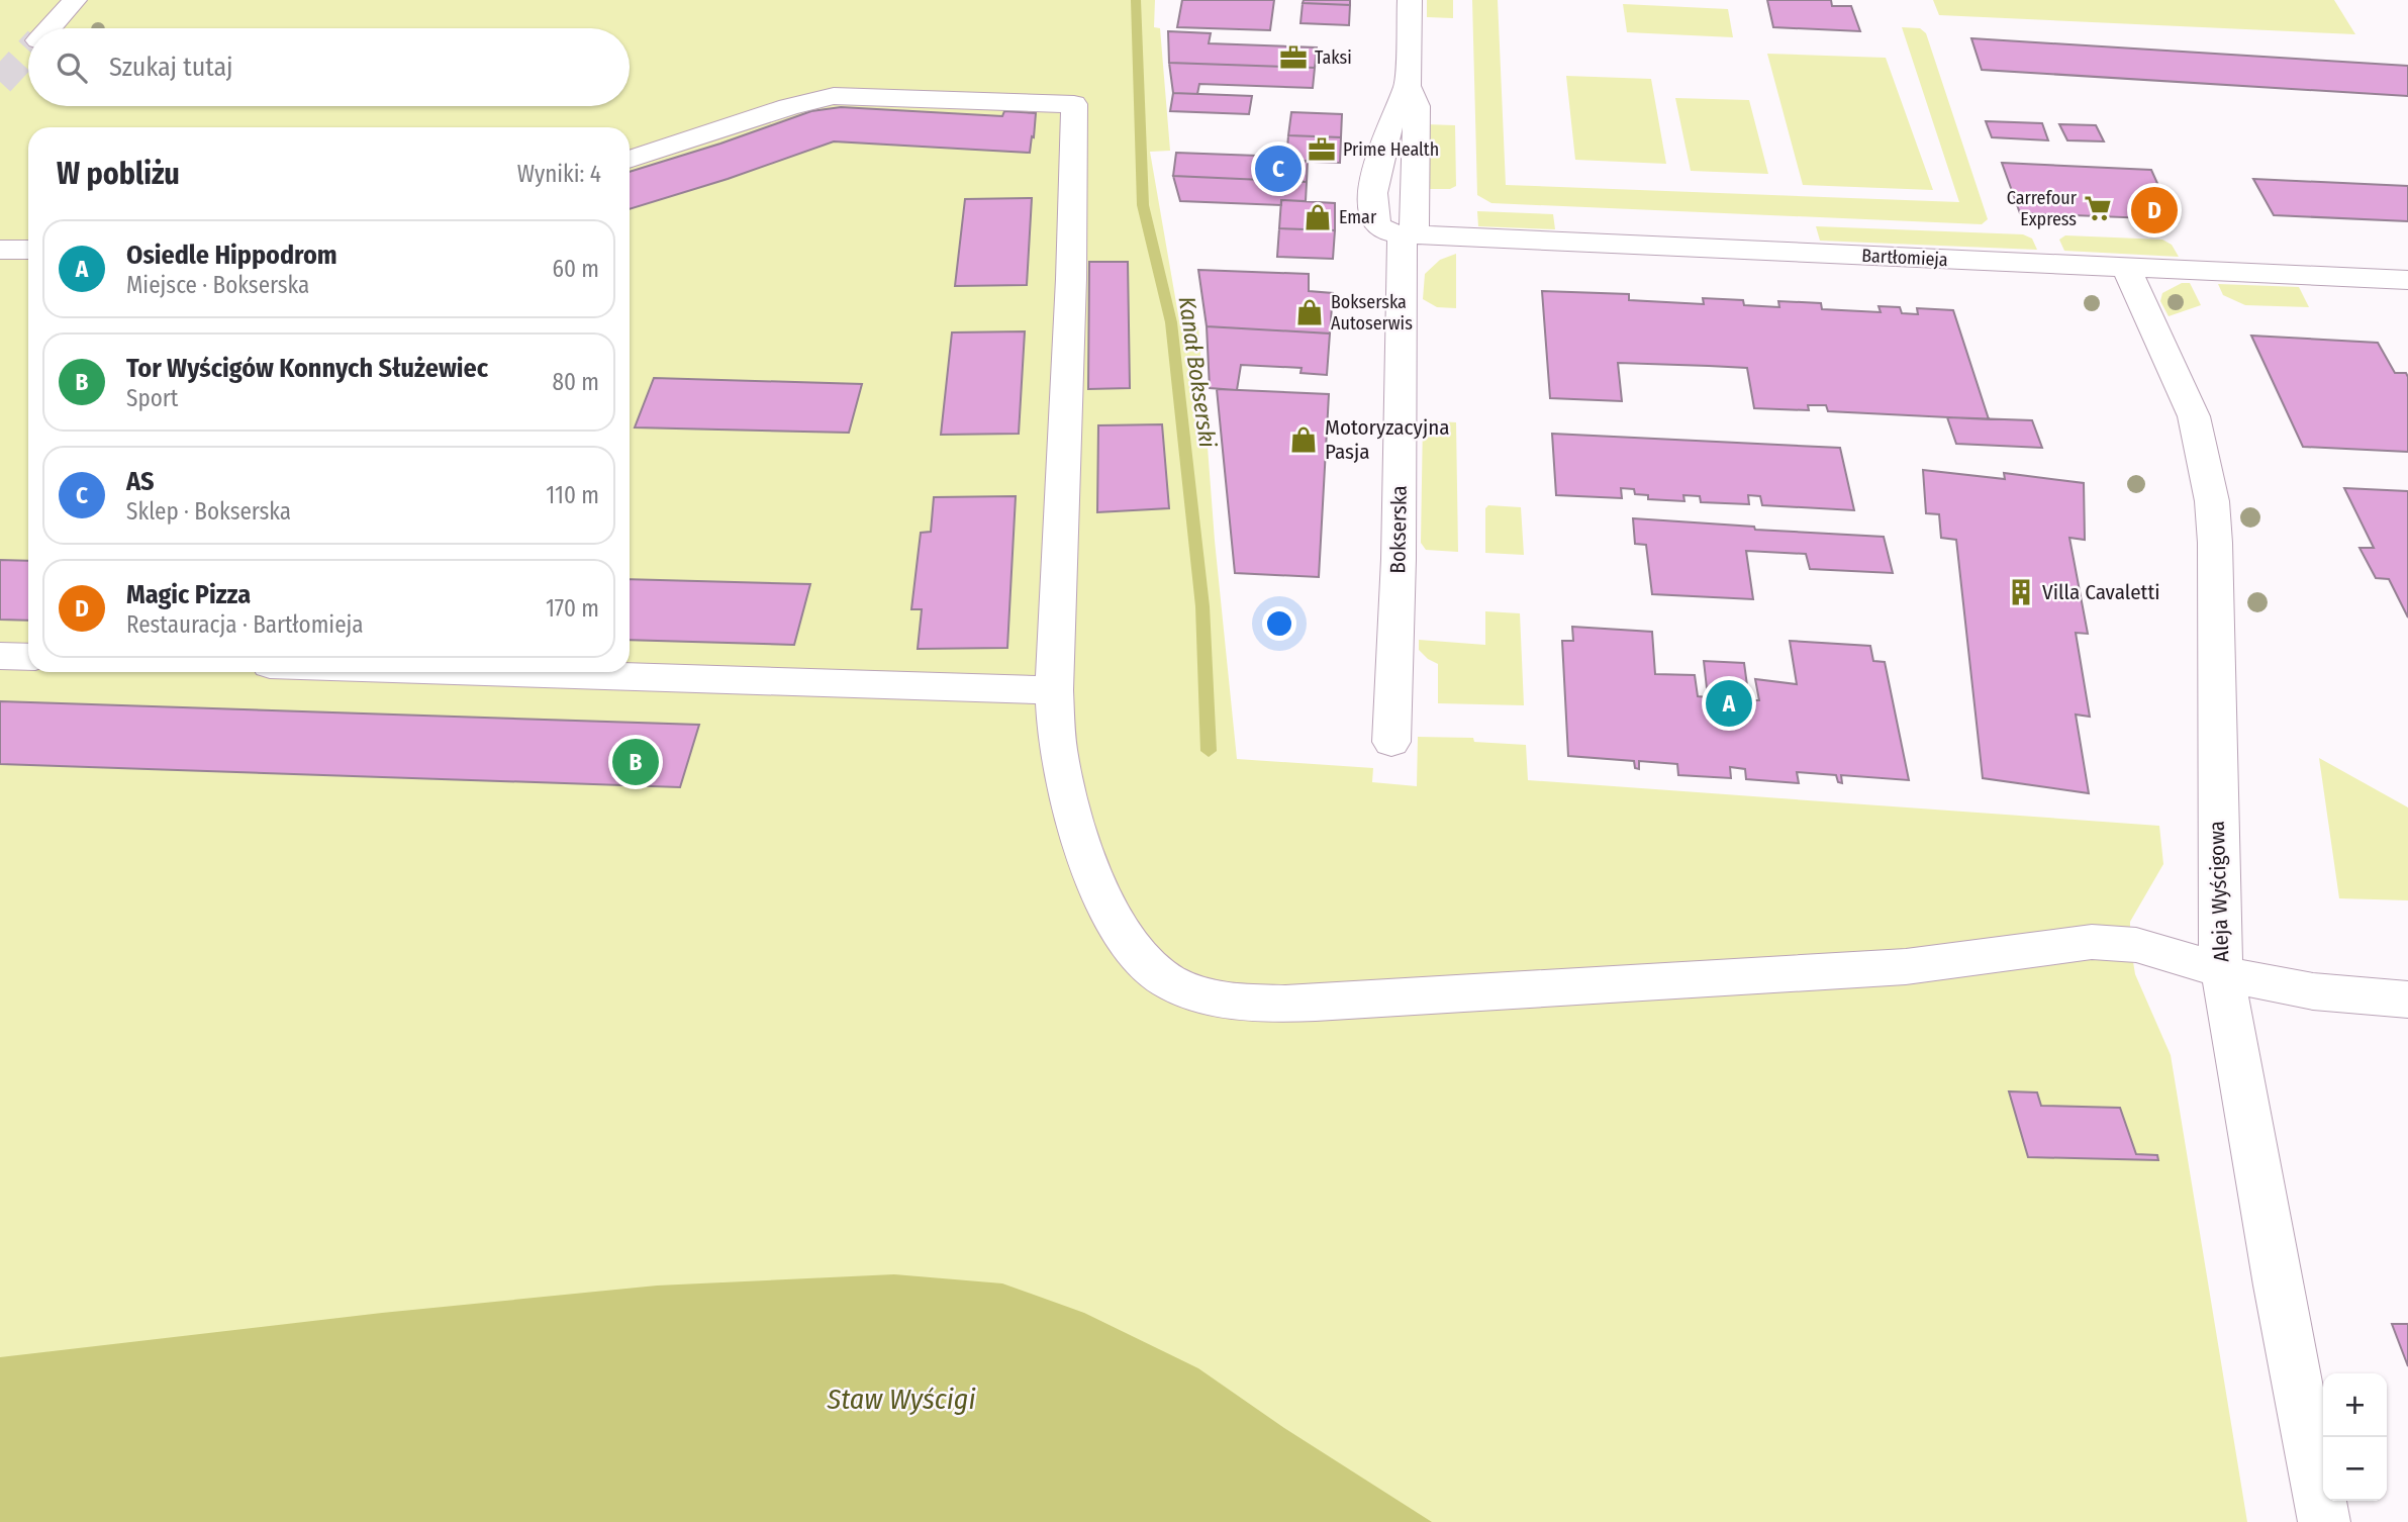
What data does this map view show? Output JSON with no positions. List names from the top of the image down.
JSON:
{
  "streets": {
    "street": ["Bartłomieja", "Bokserska", "Aleja Wyścigowa"]
  },
  "crossings": [
    ["Bartłomieja", "Bokserska"],
    ["Bartłomieja", "Aleja Wyścigowa"]
  ],
  "water": ["Kanał Bokserski", "Staw Wyścigi"],
  "places": {
    "office": ["Taksi", "Prime Health"],
    "supermarket": ["Carrefour Express"],
    "shop": ["Emar", "Bokserska Autoserwis", "Motoryzacyjna Pasja"],
    "building": ["Villa Cavaletti"]
  },
  "page": {
    "search": "Szukaj tutaj",
    "heading": ["W pobliżu", "Wyniki: 4"],
    "pins": [
      "C",
      "D",
      "A",
      "B"
    ],
    "list": [
      {
        "mark": "A",
        "name": "Osiedle Hippodrom",
        "note": "Miejsce · Bokserska",
        "value": "60 m"
      },
      {
        "mark": "B",
        "name": "Tor Wyścigów Konnych Służewiec",
        "note": "Sport",
        "value": "80 m"
      },
      {
        "mark": "C",
        "name": "AS",
        "note": "Sklep · Bokserska",
        "value": "110 m"
      },
      {
        "mark": "D",
        "name": "Magic Pizza",
        "note": "Restauracja · Bartłomieja",
        "value": "170 m"
      }
    ],
    "map_buttons": ["+", "−"]
  }
}
